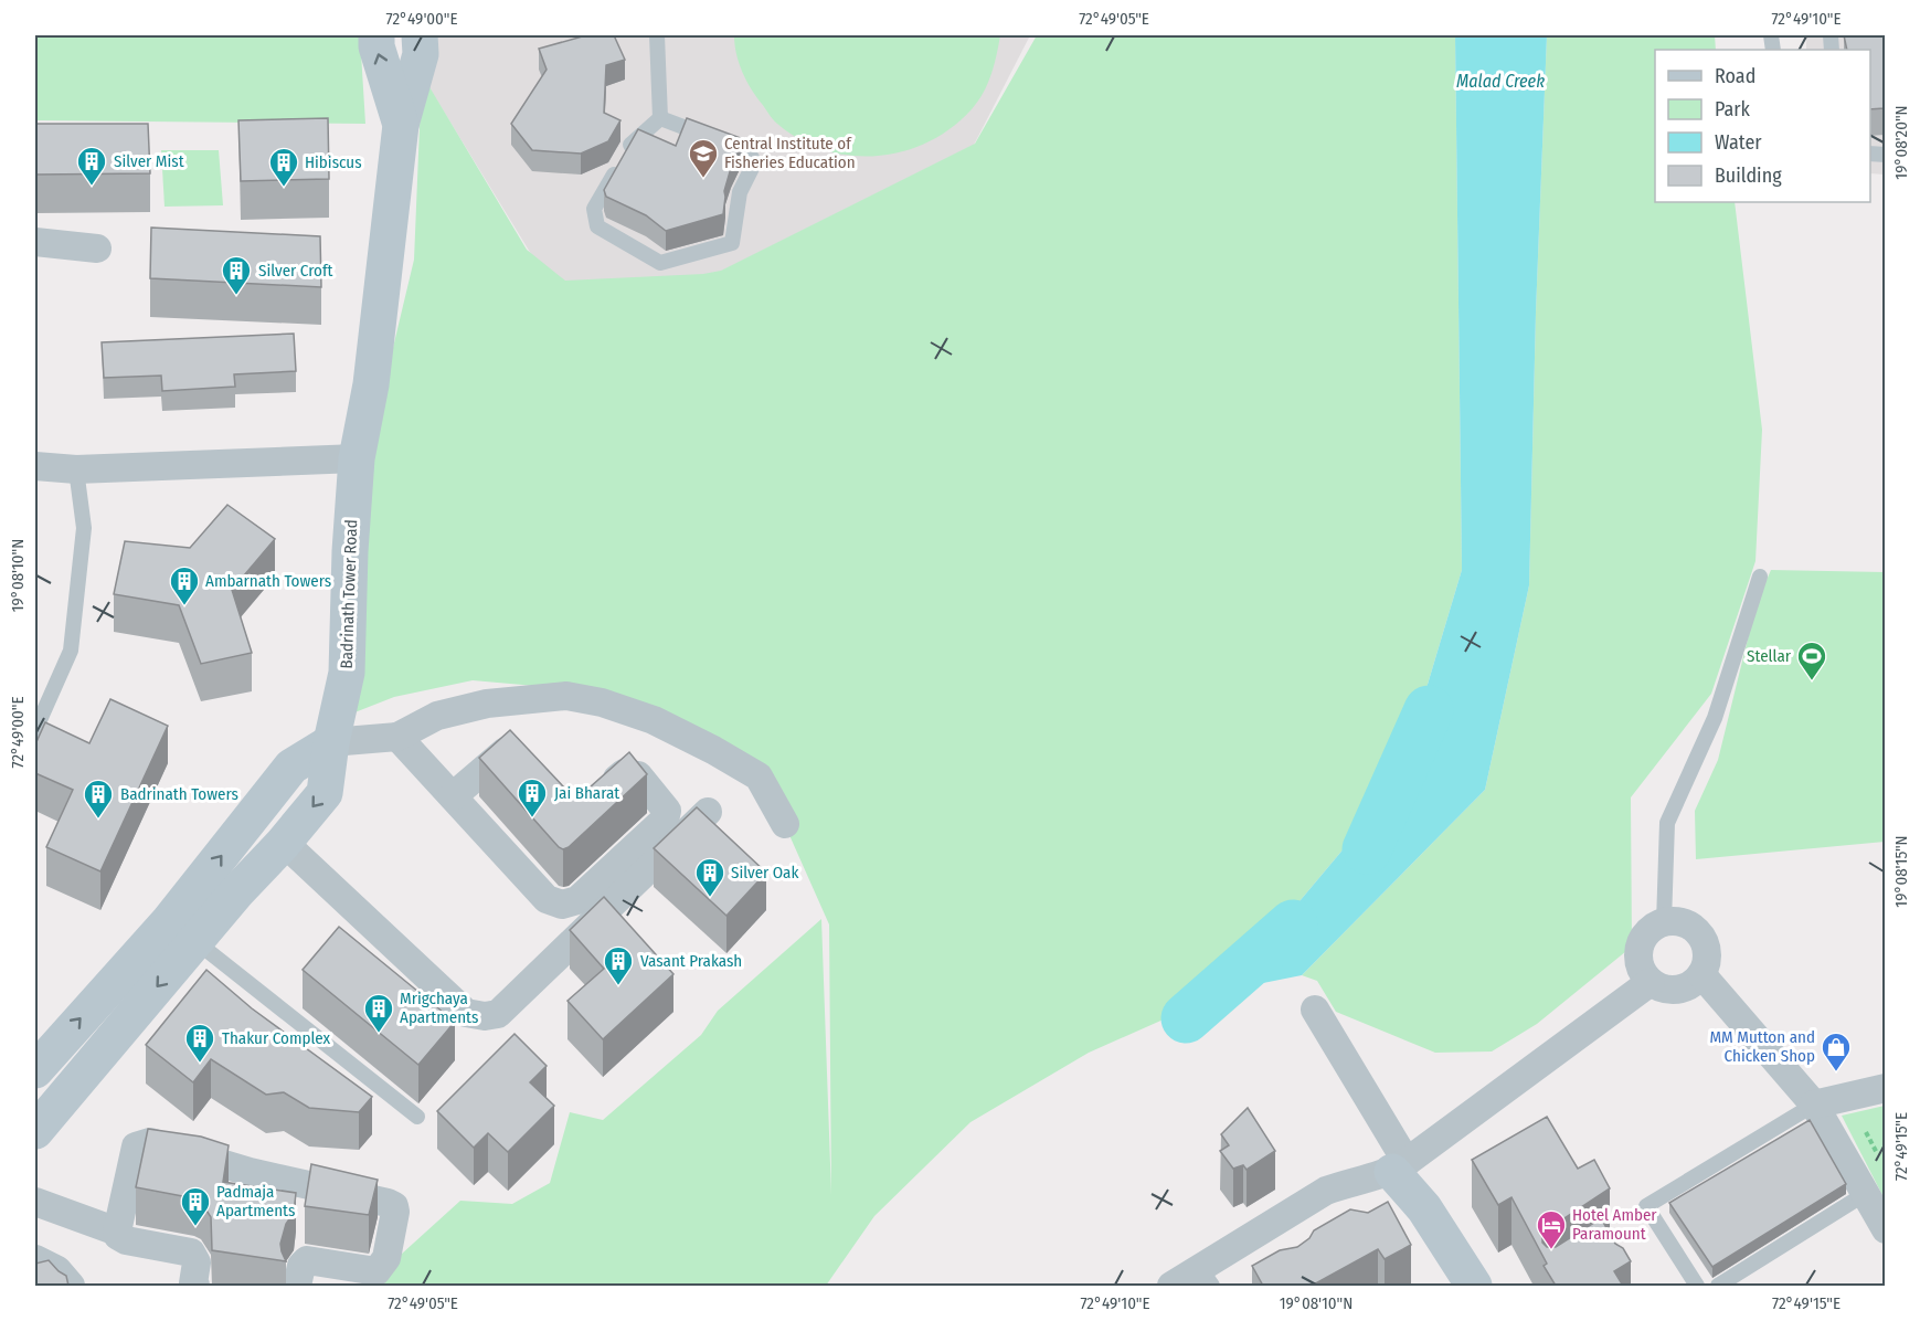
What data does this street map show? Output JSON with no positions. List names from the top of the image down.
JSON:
{
  "streets": {
    "street": ["Badrinath Tower Road"]
  },
  "water": ["Malad Creek"],
  "places": {
    "school or university": ["Central Institute of Fisheries Education"],
    "building": [
      "Silver Mist",
      "Hibiscus",
      "Silver Croft",
      "Ambarnath Towers",
      "Jai Bharat",
      "Badrinath Towers",
      "Silver Oak",
      "Vasant Prakash",
      "Mrigchaya Apartments",
      "Thakur Complex",
      "Padmaja Apartments"
    ],
    "sports": ["Stellar"],
    "shop": ["MM Mutton and Chicken Shop"],
    "hotel": ["Hotel Amber Paramount"]
  },
  "legend": [
    "Road",
    "Park",
    "Water",
    "Building"
  ],
  "coordinates": [
    "72°49'00\"E",
    "72°49'05\"E",
    "72°49'10\"E",
    "19°08'20\"N",
    "19°08'10\"N",
    "19°08'15\"N",
    "72°49'15\"E"
  ]
}
